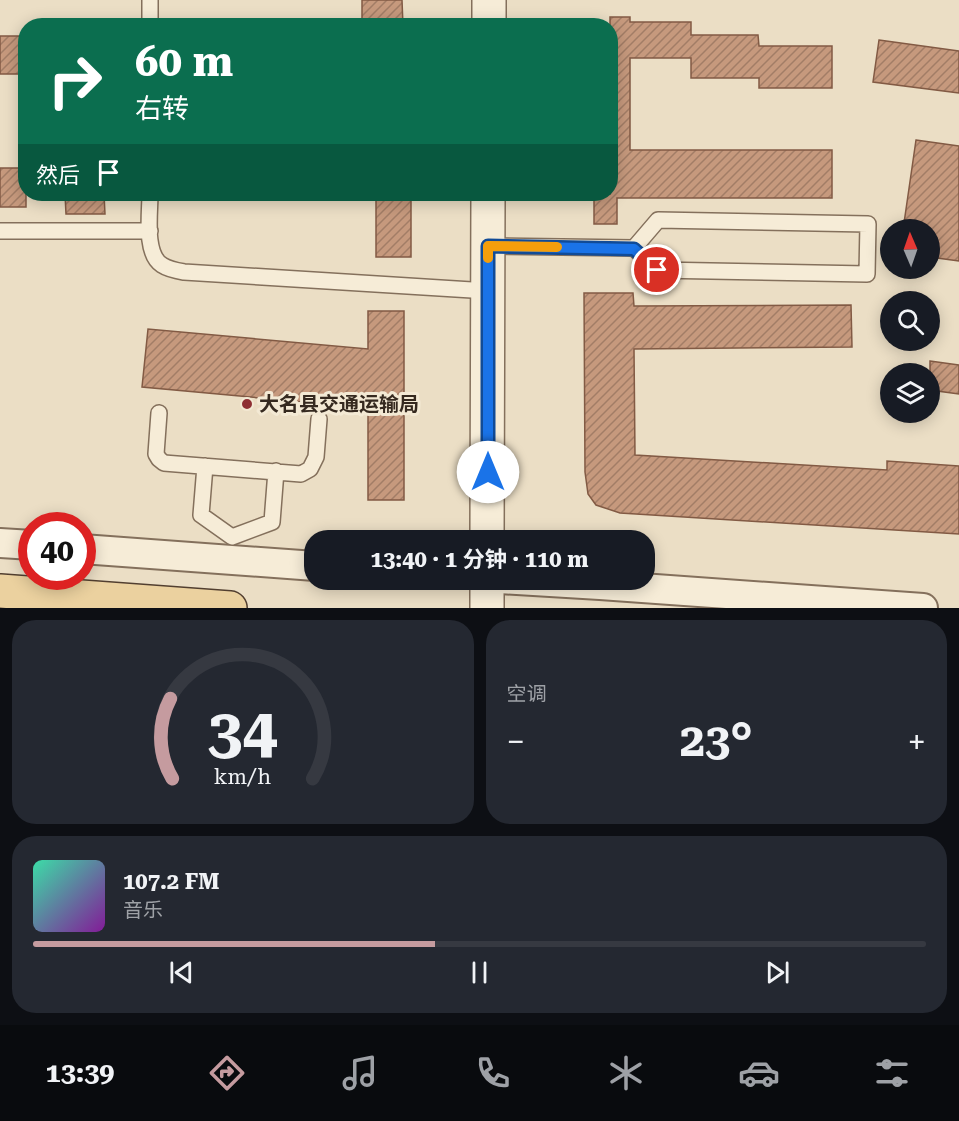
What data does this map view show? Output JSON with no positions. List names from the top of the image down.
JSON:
{
  "places": ["大名县交通运输局"],
  "north": "top",
  "page": {
    "turn": ["60 m", "右转"],
    "then": "然后",
    "limit": "40",
    "trip": "13:40 · 1 分钟 · 110 m",
    "tile": "空调",
    "heat": ["−", "23°", "+"],
    "song": ["107.2 FM", "音乐"],
    "tabs": "13:39",
    "gauge": ["34", "km/h"]
  }
}
